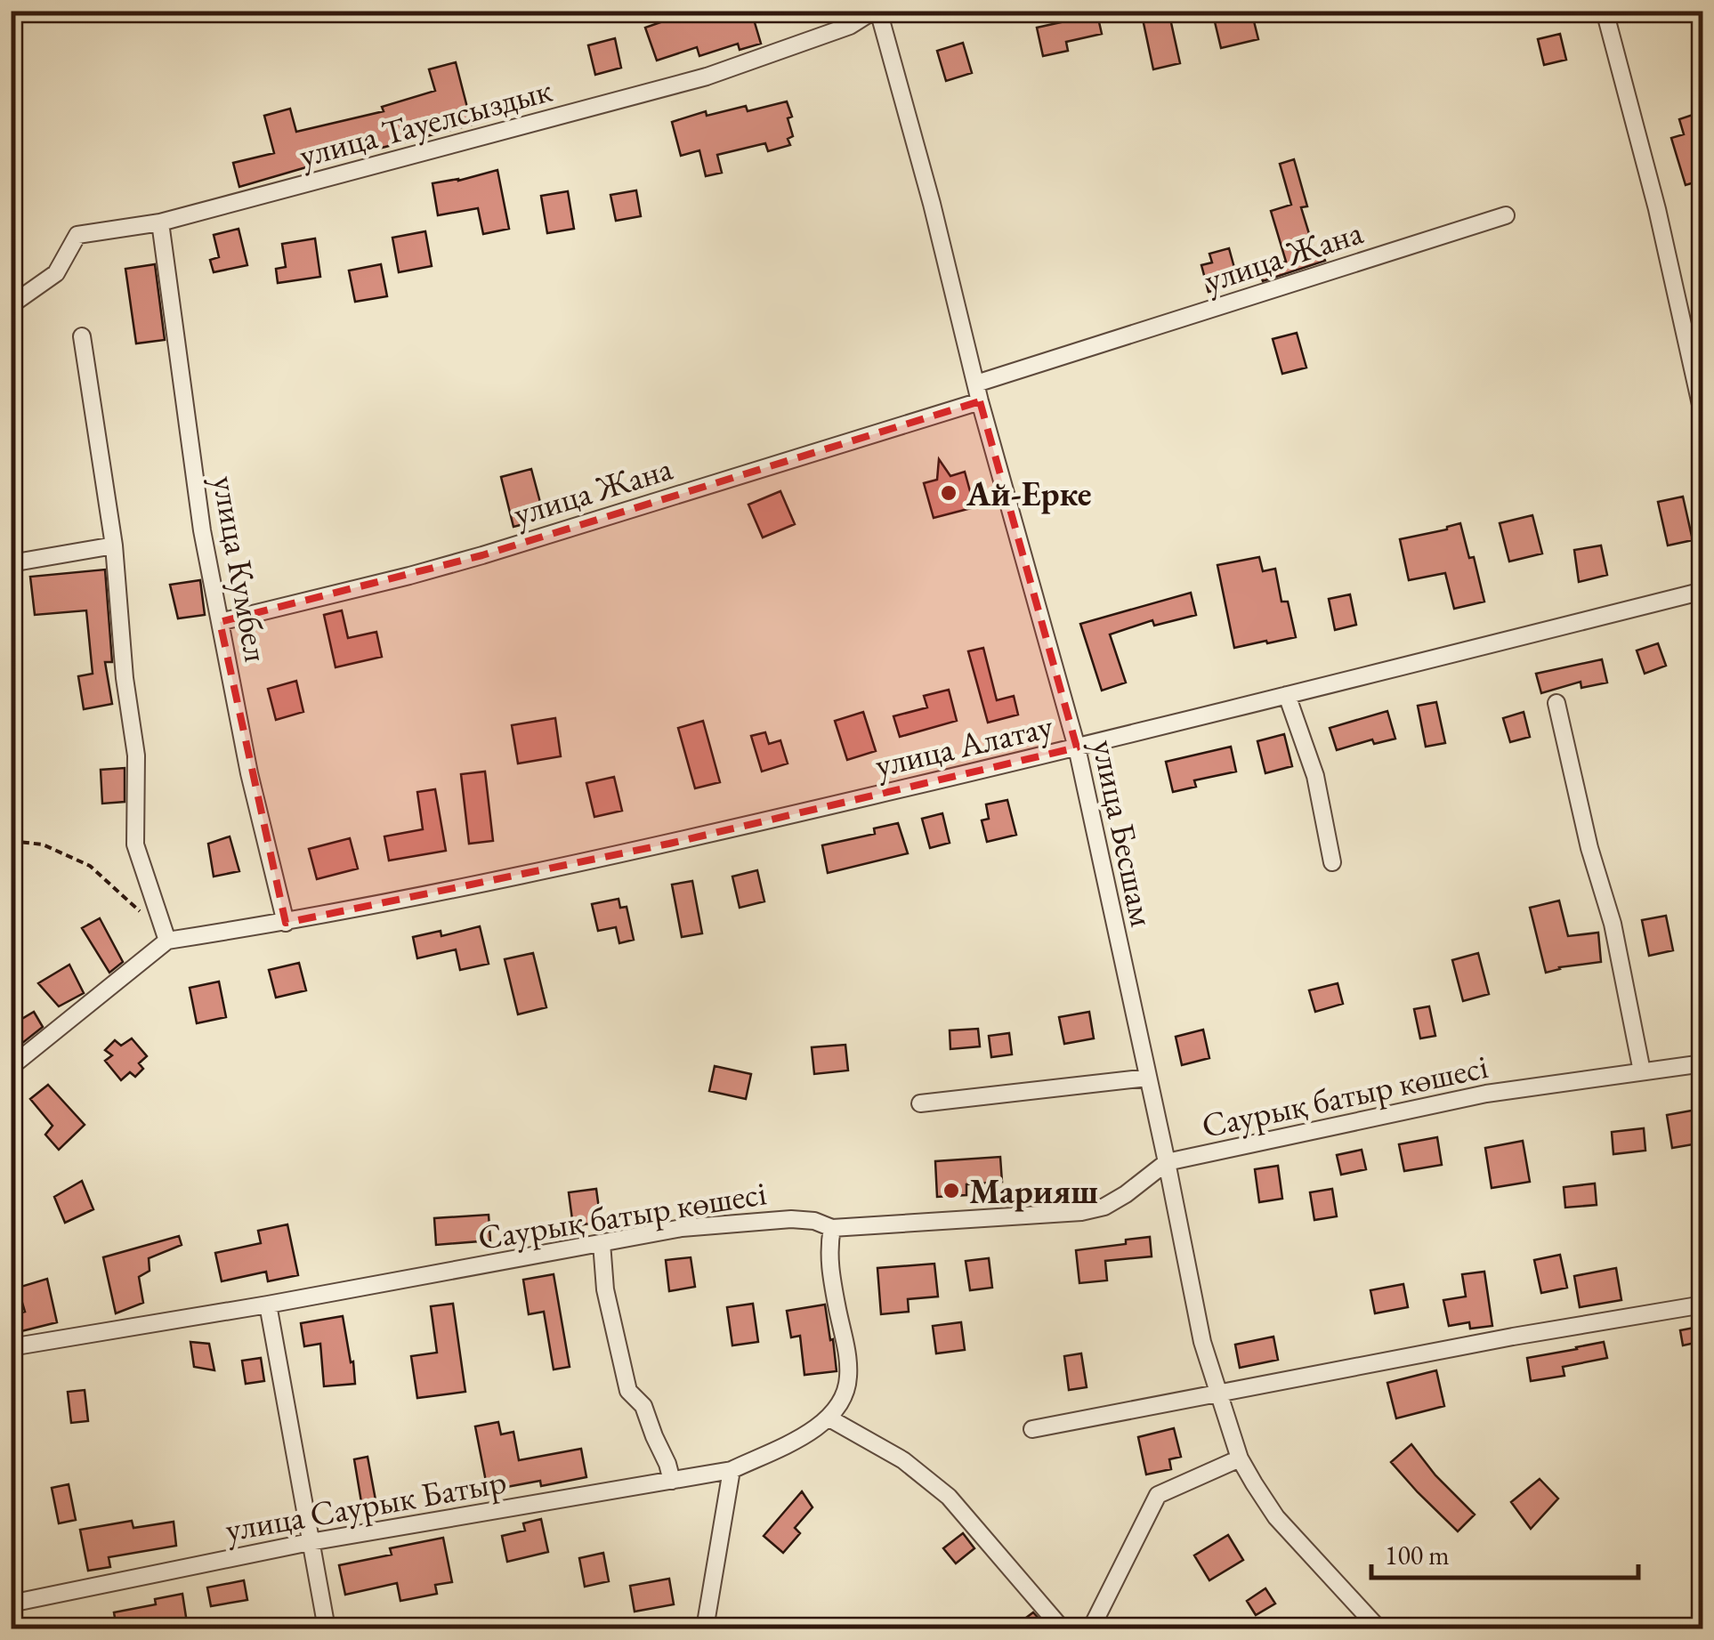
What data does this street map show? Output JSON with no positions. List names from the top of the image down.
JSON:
{
  "streets": {
    "street": [
      "улица Тауелсыздык",
      "улица Жана",
      "улица Кумбел",
      "улица Алатау",
      "улица Бесшам",
      "Саурық батыр көшесі",
      "улица Саурык Батыр"
    ]
  },
  "crossings": [
    ["улица Тауелсыздык", "улица Кумбел"],
    ["улица Тауелсыздык", "улица Бесшам"],
    ["улица Жана", "улица Кумбел"],
    ["улица Жана", "улица Бесшам"],
    ["улица Кумбел", "улица Алатау"],
    ["улица Алатау", "улица Бесшам"],
    ["улица Бесшам", "Саурық батыр көшесі"]
  ],
  "places": ["Ай-Ерке", "Марияш"],
  "scale_bar": "100 m"
}
